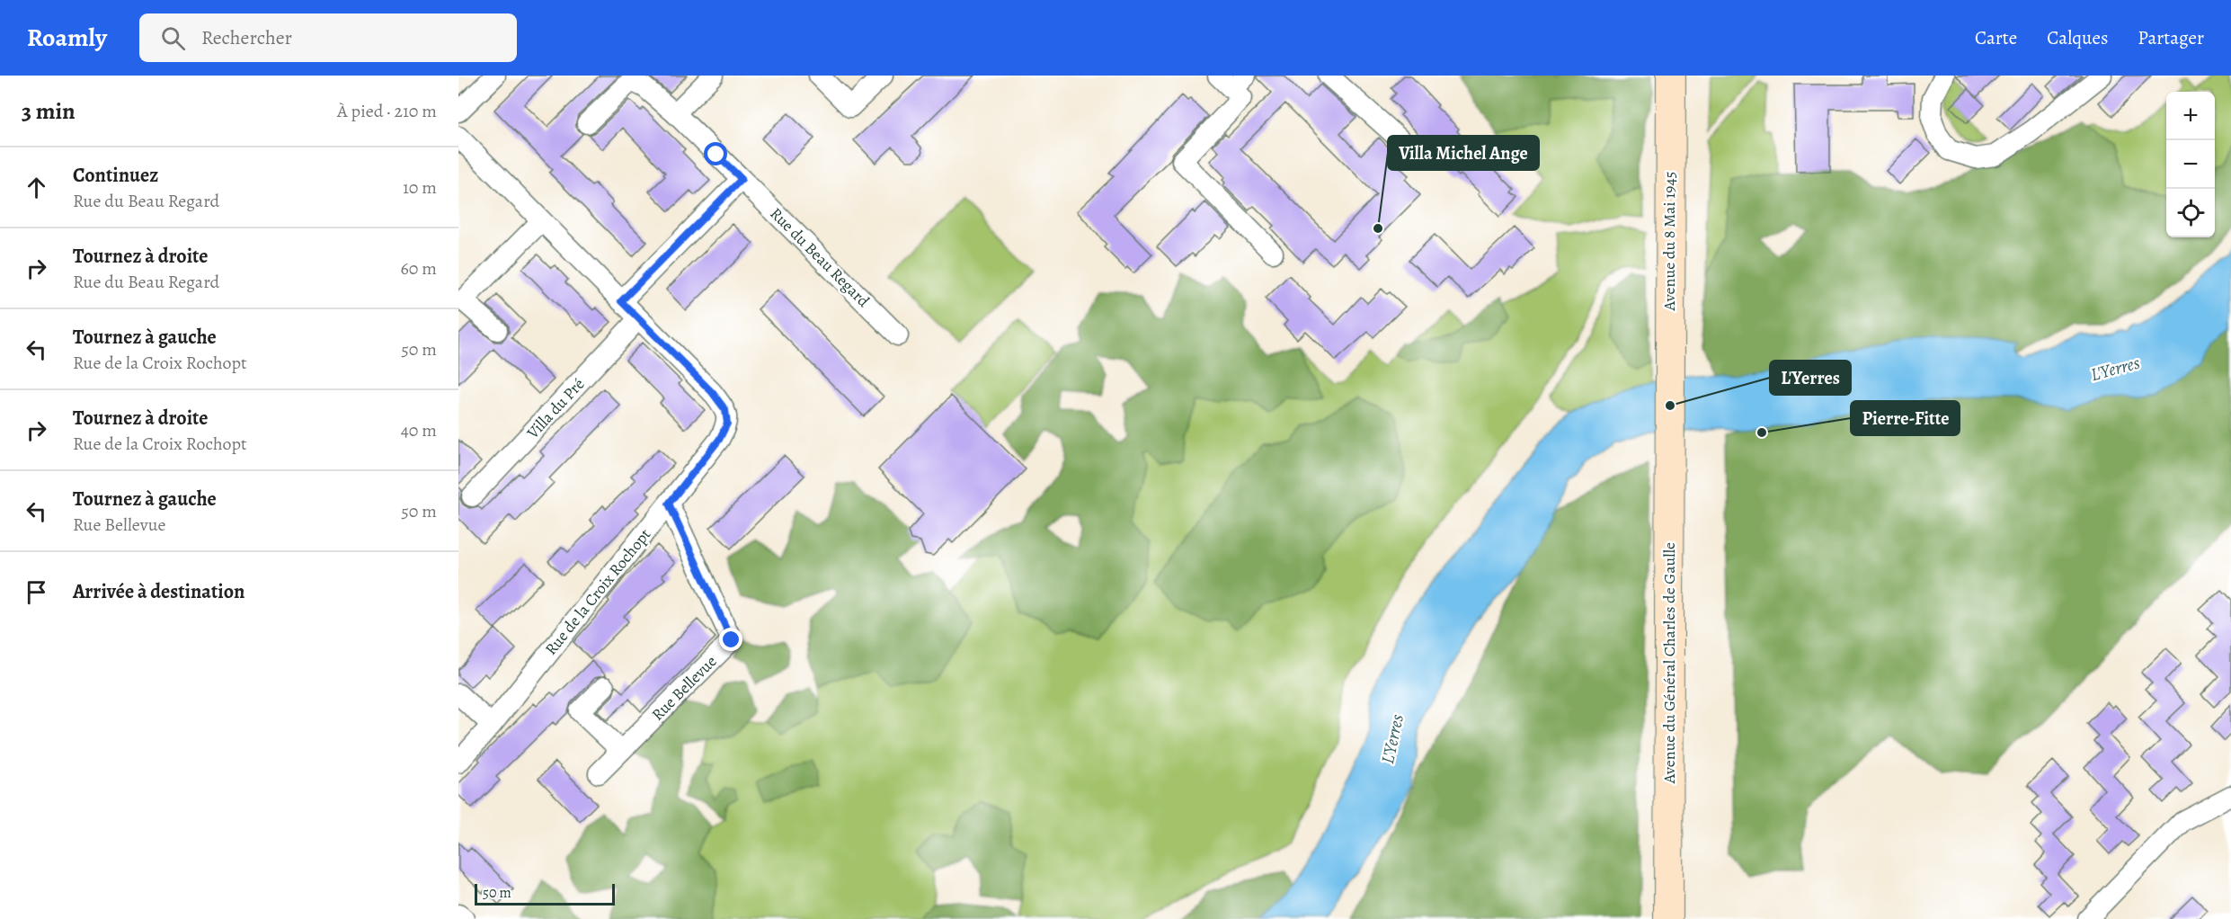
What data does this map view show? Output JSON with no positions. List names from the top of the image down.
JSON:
{
  "streets": {
    "main road": ["Avenue du 8 Mai 1945", "Avenue du Général Charles de Gaulle"],
    "street": [
      "Rue du Beau Regard",
      "Villa du Pré",
      "Rue de la Croix Rochopt",
      "Rue Bellevue"
    ]
  },
  "crossings": [
    ["Avenue du 8 Mai 1945", "Avenue du Général Charles de Gaulle"],
    ["Villa du Pré", "Rue de la Croix Rochopt"],
    ["Rue de la Croix Rochopt", "Rue Bellevue"]
  ],
  "water": ["L'Yerres"],
  "places": ["Villa Michel Ange", "L'Yerres", "Pierre-Fitte"],
  "scale_bar": "50 m",
  "page": {
    "header": "Roamly",
    "search": "Rechercher",
    "nav": ["Carte", "Calques", "Partager"],
    "heading": ["3 min", "À pied · 210 m"],
    "map_buttons": ["+", "−"],
    "list": [
      ["Continuez", "Rue du Beau Regard", "10 m"],
      ["Tournez à droite", "Rue du Beau Regard", "60 m"],
      ["Tournez à gauche", "Rue de la Croix Rochopt", "50 m"],
      ["Tournez à droite", "Rue de la Croix Rochopt", "40 m"],
      ["Tournez à gauche", "Rue Bellevue", "50 m"],
      "Arrivée à destination"
    ],
    "scale": "50 m"
  }
}
